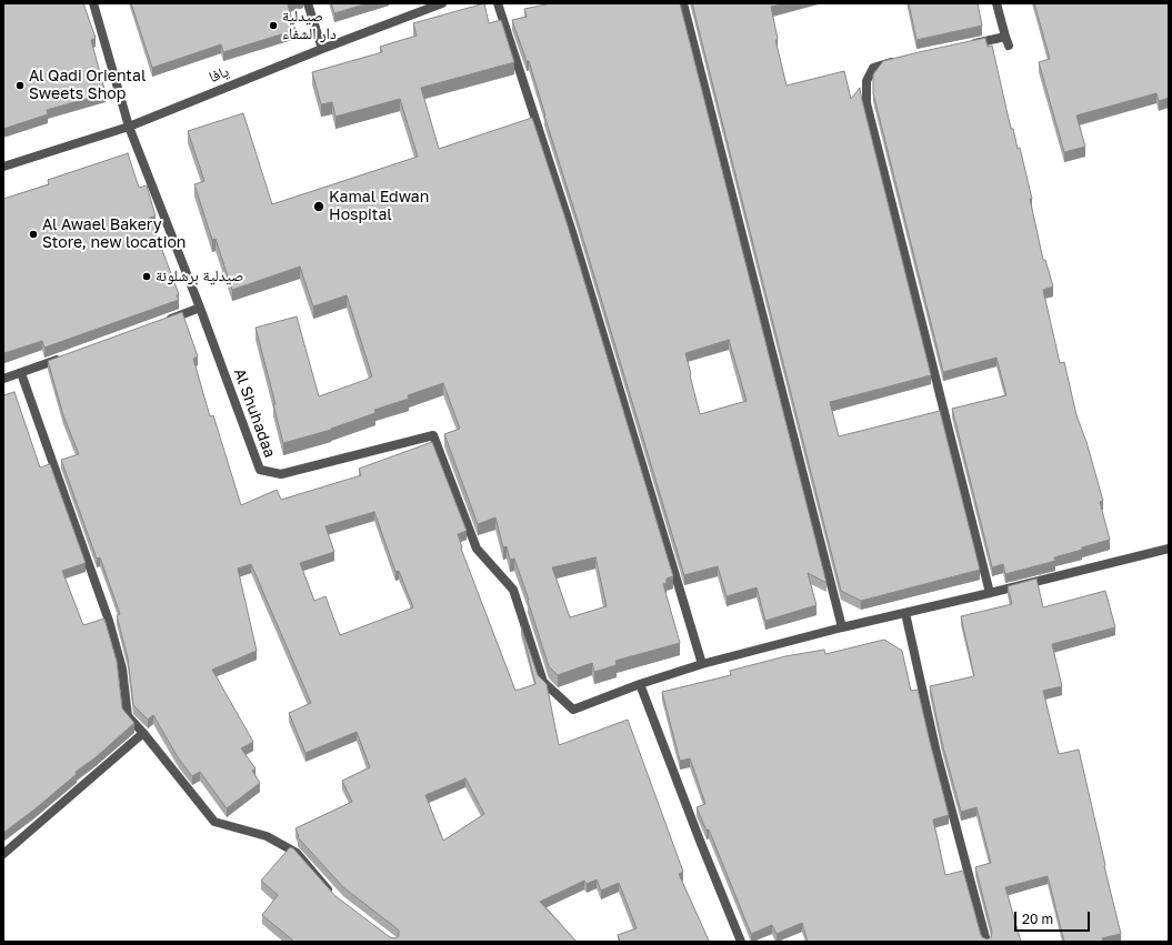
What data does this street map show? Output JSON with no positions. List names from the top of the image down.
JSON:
{
  "streets": {
    "street": ["يافا", "Al Shuhadaa"]
  },
  "crossings": [
    ["يافا", "Al Shuhadaa"]
  ],
  "places": [
    "صيدلية دار الشفاء",
    "Al Qadi Oriental Sweets Shop",
    "Kamal Edwan Hospital",
    "Al Awael Bakery Store, new location",
    "صيدلية برشلونة"
  ],
  "scale_bar": "20 m"
}
